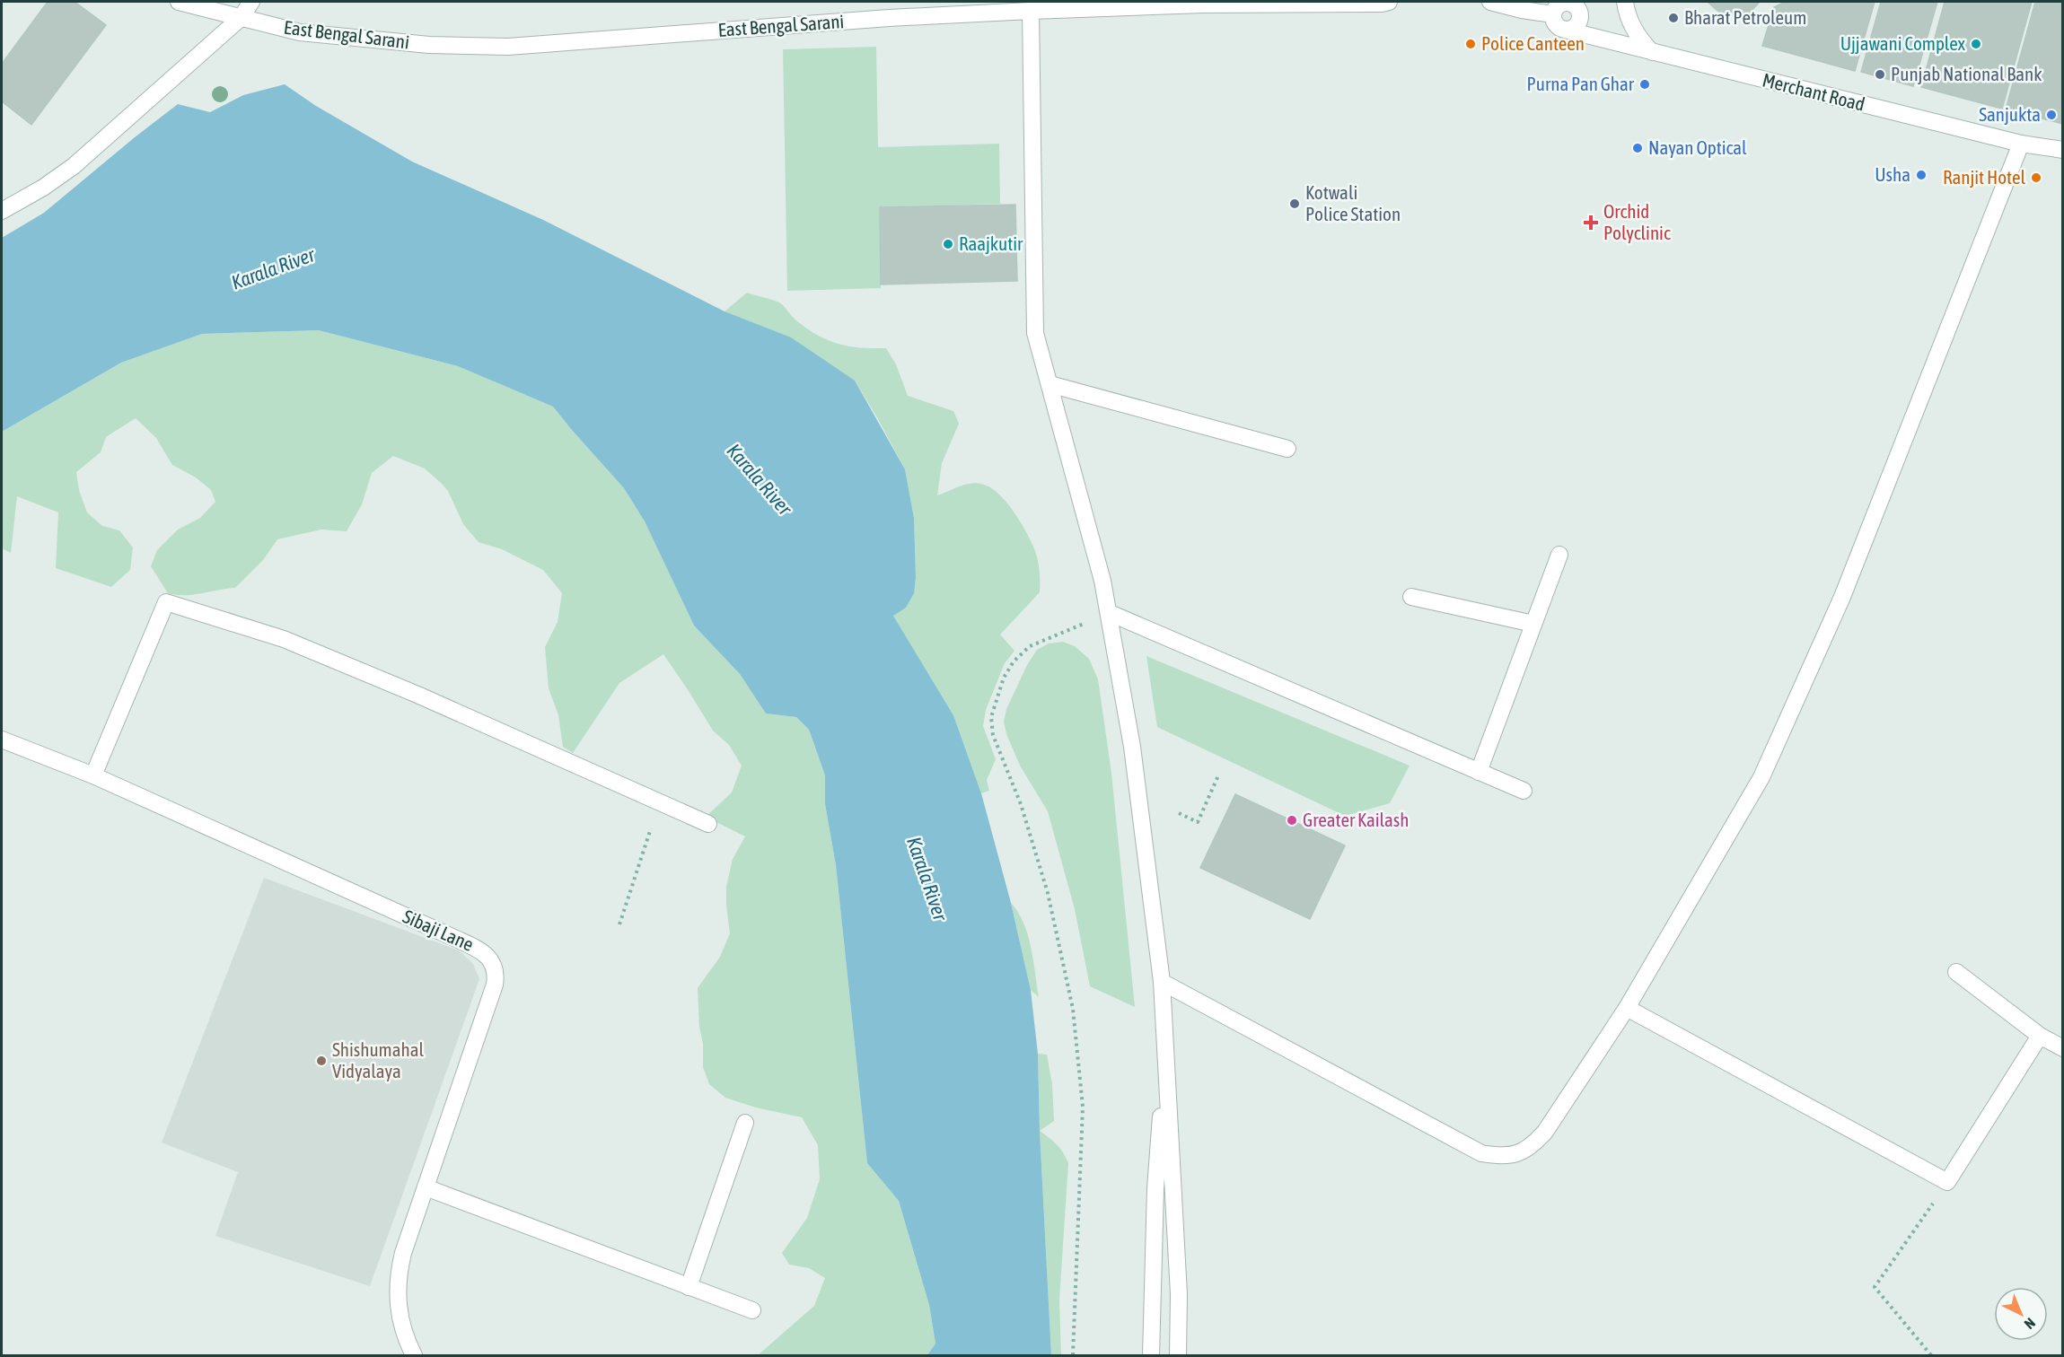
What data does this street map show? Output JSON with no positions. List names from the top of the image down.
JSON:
{
  "streets": {
    "street": ["East Bengal Sarani", "Merchant Road", "Sibaji Lane"]
  },
  "water": ["Karala River"],
  "places": {
    "other": [
      "Bharat Petroleum",
      "Police Canteen",
      "Ujjawani Complex",
      "Punjab National Bank",
      "Purna Pan Ghar",
      "Sanjukta",
      "Nayan Optical",
      "Usha",
      "Ranjit Hotel",
      "Kotwali Police Station",
      "Raajkutir",
      "Greater Kailash",
      "Shishumahal Vidyalaya"
    ],
    "health": ["Orchid Polyclinic"]
  },
  "north": "bottom right"
}
